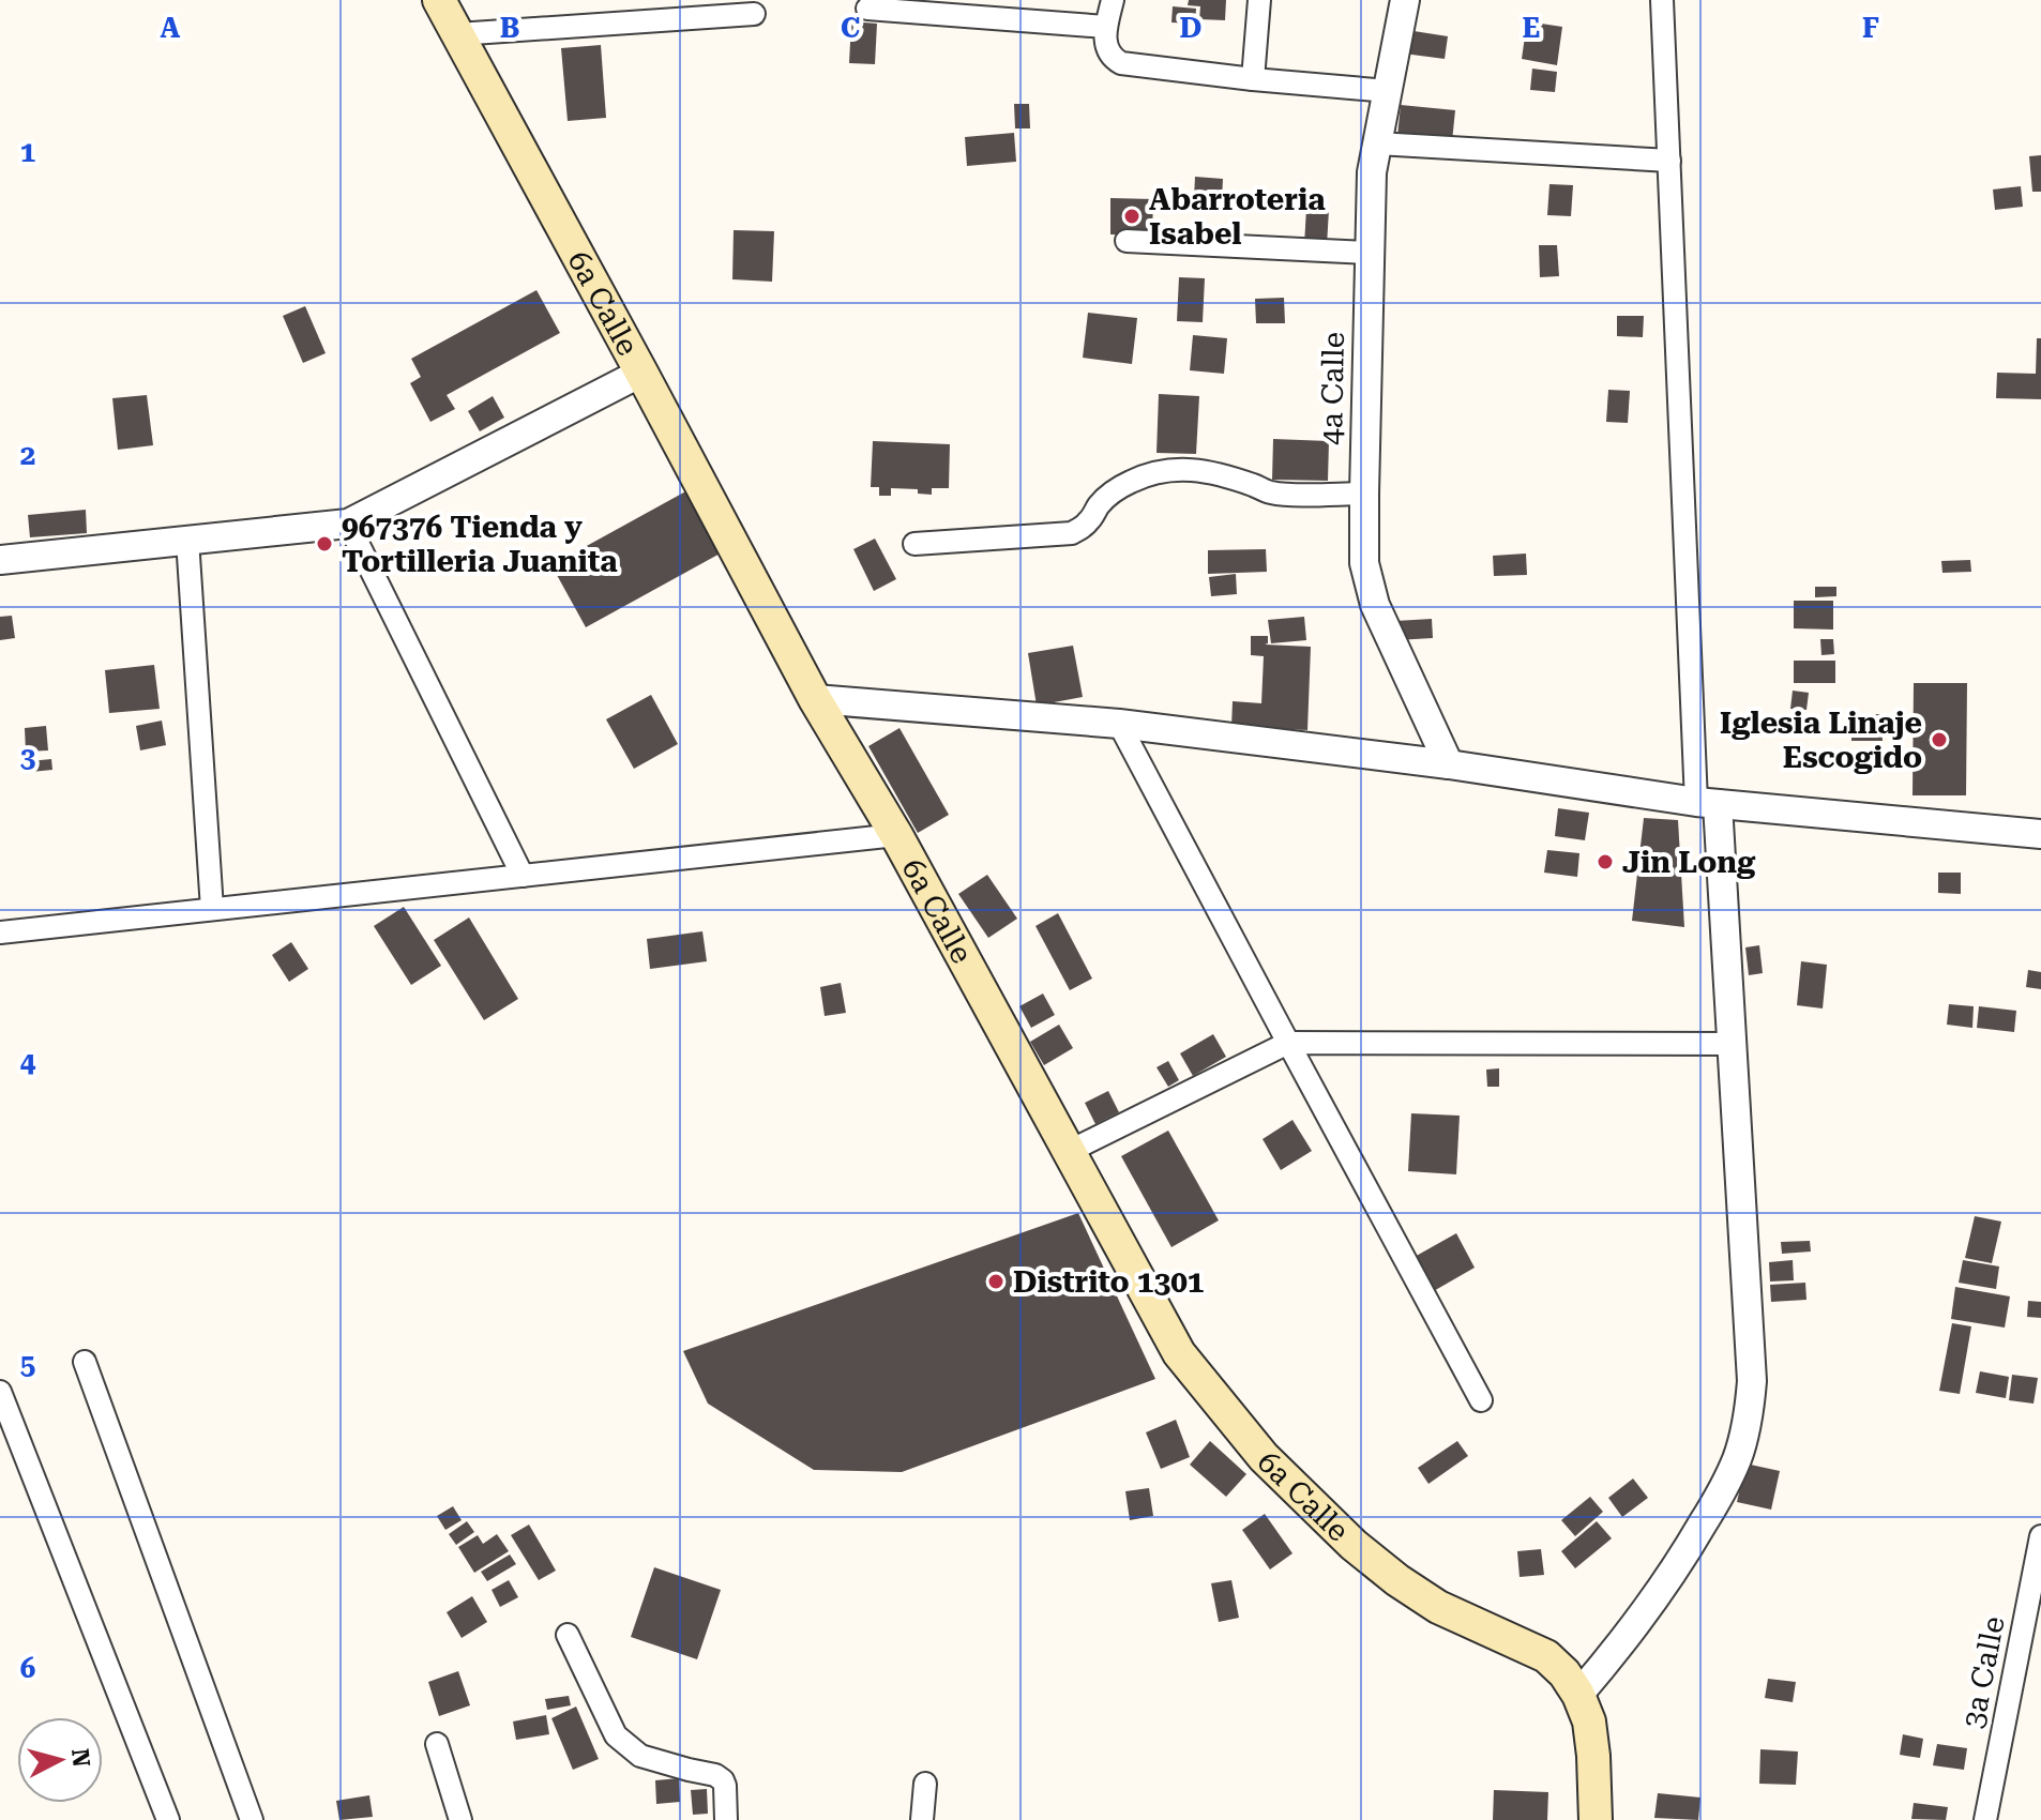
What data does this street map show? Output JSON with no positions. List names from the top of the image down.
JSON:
{
  "streets": {
    "main road": ["6a Calle"],
    "street": ["4a Calle", "3a Calle"]
  },
  "places": [
    "Abarroteria Isabel",
    "967376 Tienda y Tortilleria Juanita",
    "Iglesia Linaje Escogido",
    "Jin Long",
    "Distrito 1301"
  ],
  "north": "right",
  "grid": {
    "columns": [
      "A",
      "B",
      "C",
      "D",
      "E",
      "F"
    ],
    "rows": [
      "1",
      "2",
      "3",
      "4",
      "5",
      "6"
    ]
  }
}
